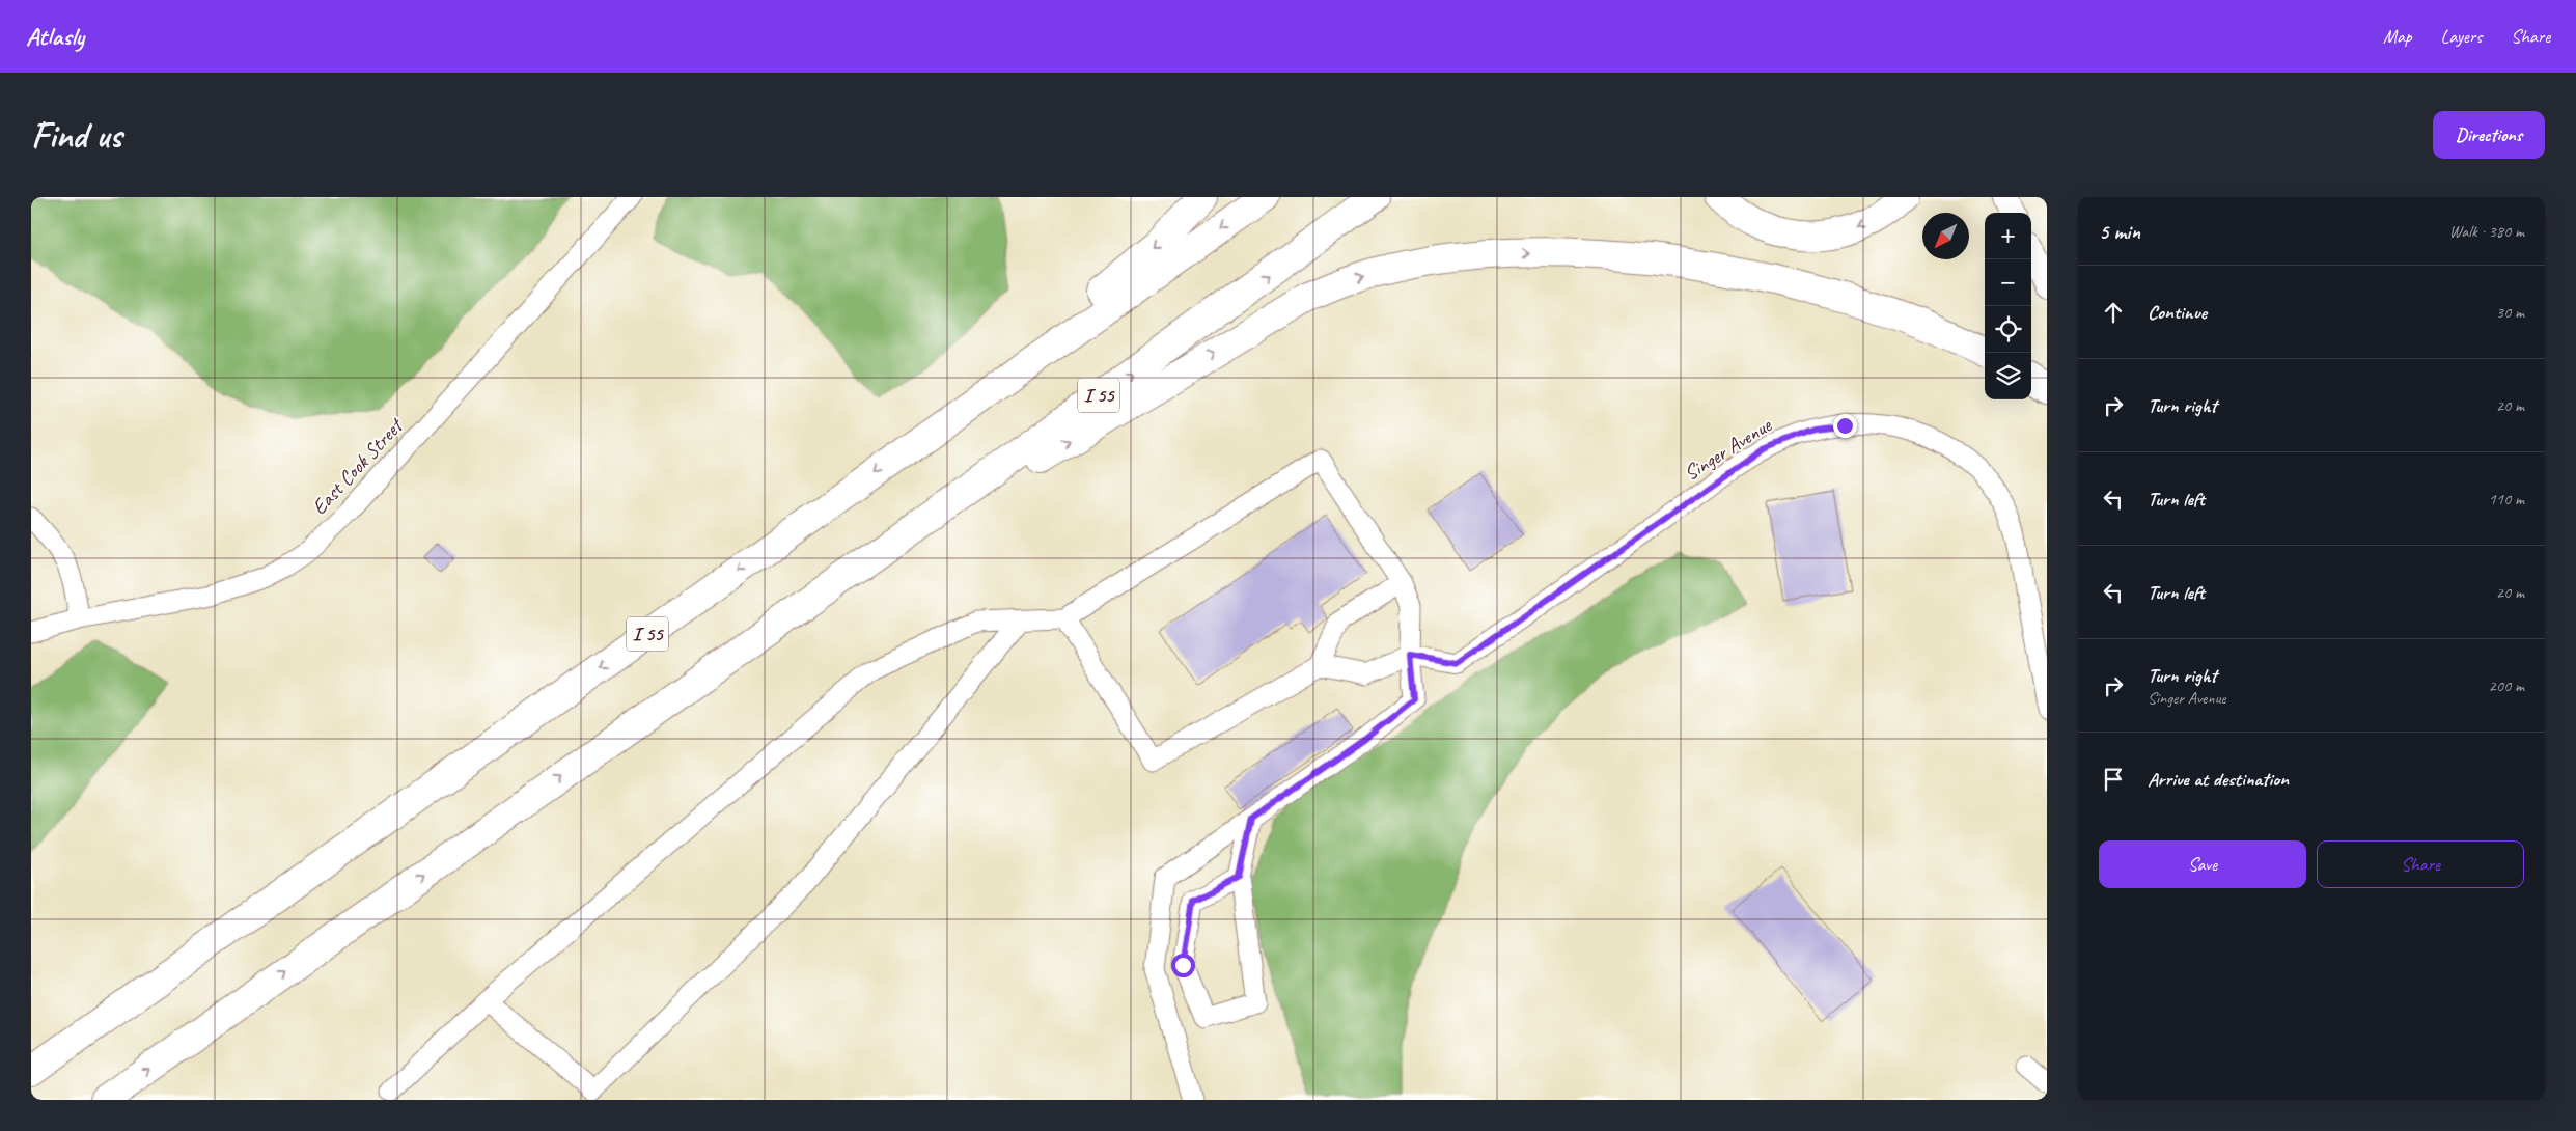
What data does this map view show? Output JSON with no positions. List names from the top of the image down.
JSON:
{
  "streets": {
    "highway": ["I 55"],
    "street": ["Singer Avenue", "East Cook Street"]
  },
  "north": "bottom left",
  "page": {
    "header": "Atlasly",
    "nav": ["Map", "Layers", "Share"],
    "buttons": [
      "Directions",
      ["Save", "Share"]
    ],
    "title": "Find us",
    "heading": ["5 min", "Walk · 380 m"],
    "map_buttons": ["+", "−"],
    "list": [
      ["Continue", "30 m"],
      ["Turn right", "20 m"],
      ["Turn left", "110 m"],
      ["Turn left", "20 m"],
      ["Turn right", "Singer Avenue", "200 m"],
      "Arrive at destination"
    ]
  }
}
